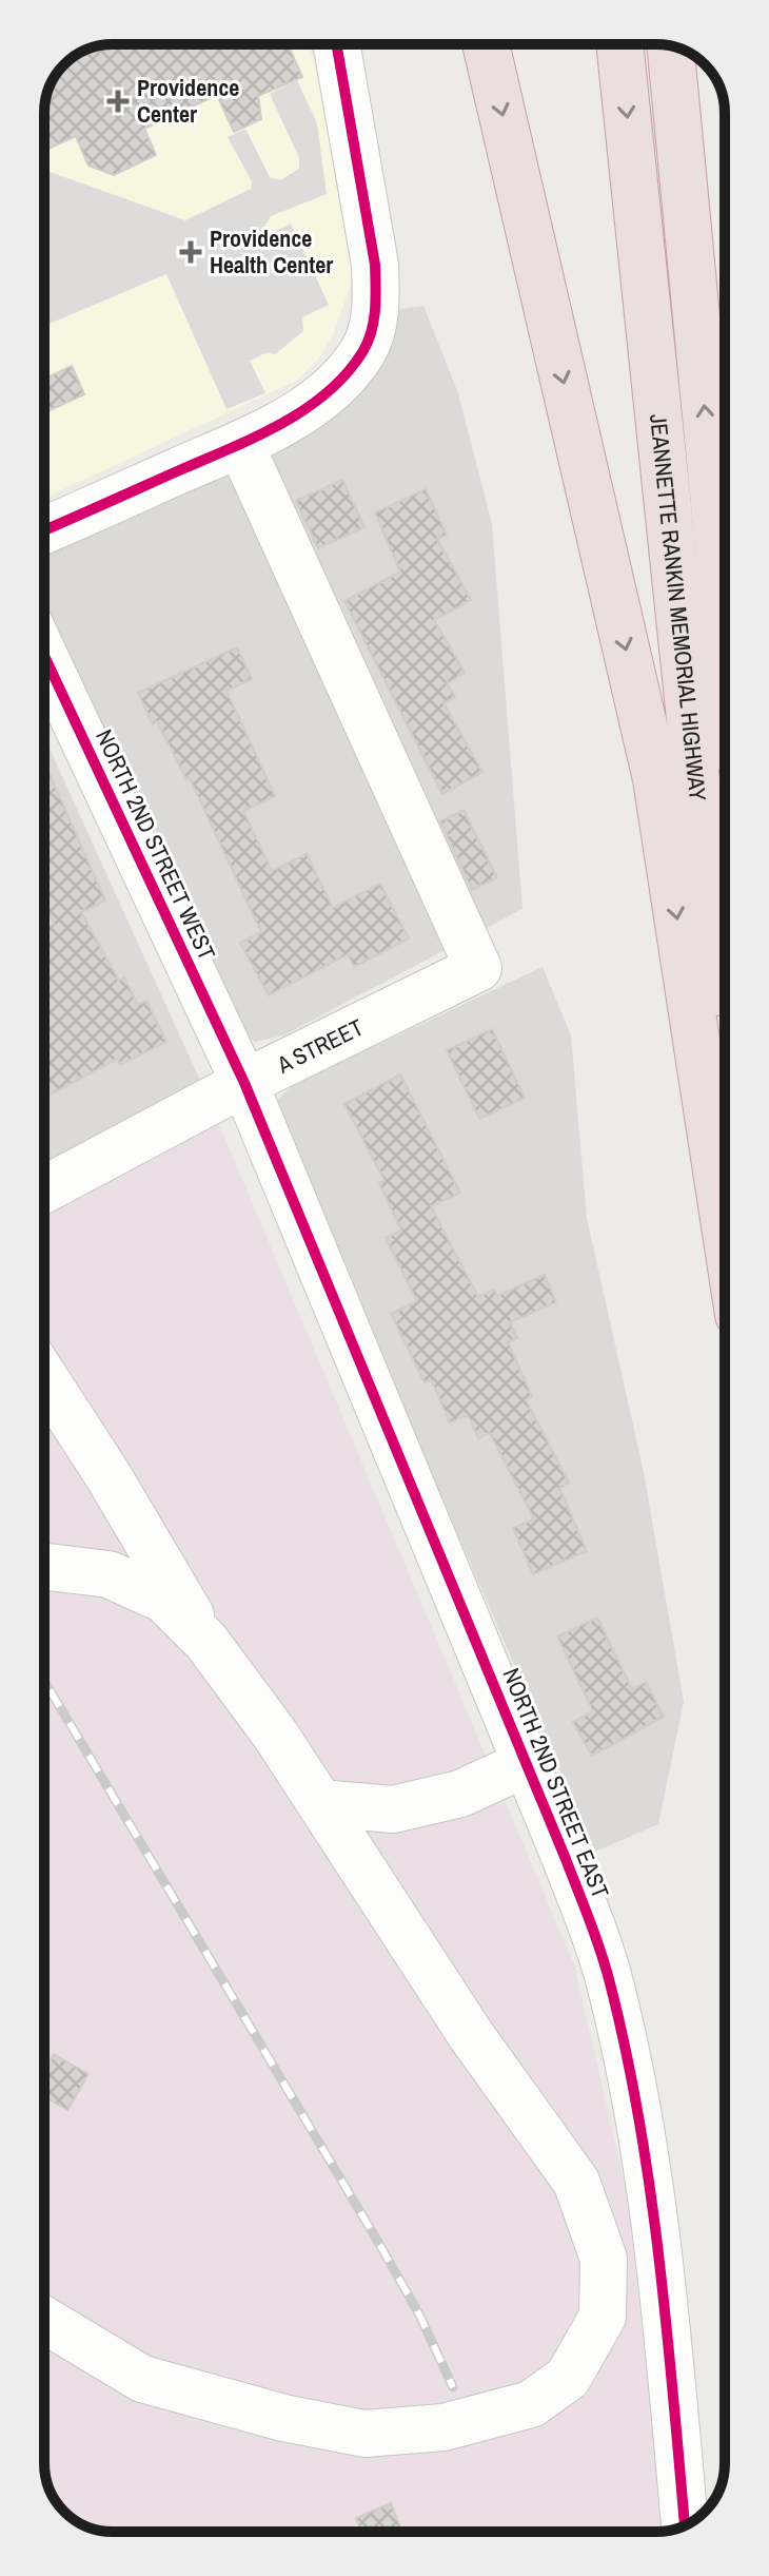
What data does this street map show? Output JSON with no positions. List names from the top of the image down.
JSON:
{
  "streets": {
    "highway": ["JEANNETTE RANKIN MEMORIAL HIGHWAY"],
    "street": ["NORTH 2ND STREET WEST", "A STREET", "NORTH 2ND STREET EAST"]
  },
  "crossings": [
    ["NORTH 2ND STREET WEST", "A STREET"],
    ["NORTH 2ND STREET WEST", "NORTH 2ND STREET EAST"],
    ["A STREET", "NORTH 2ND STREET EAST"]
  ],
  "places": {
    "health": ["Providence Center", "Providence Health Center"]
  }
}
